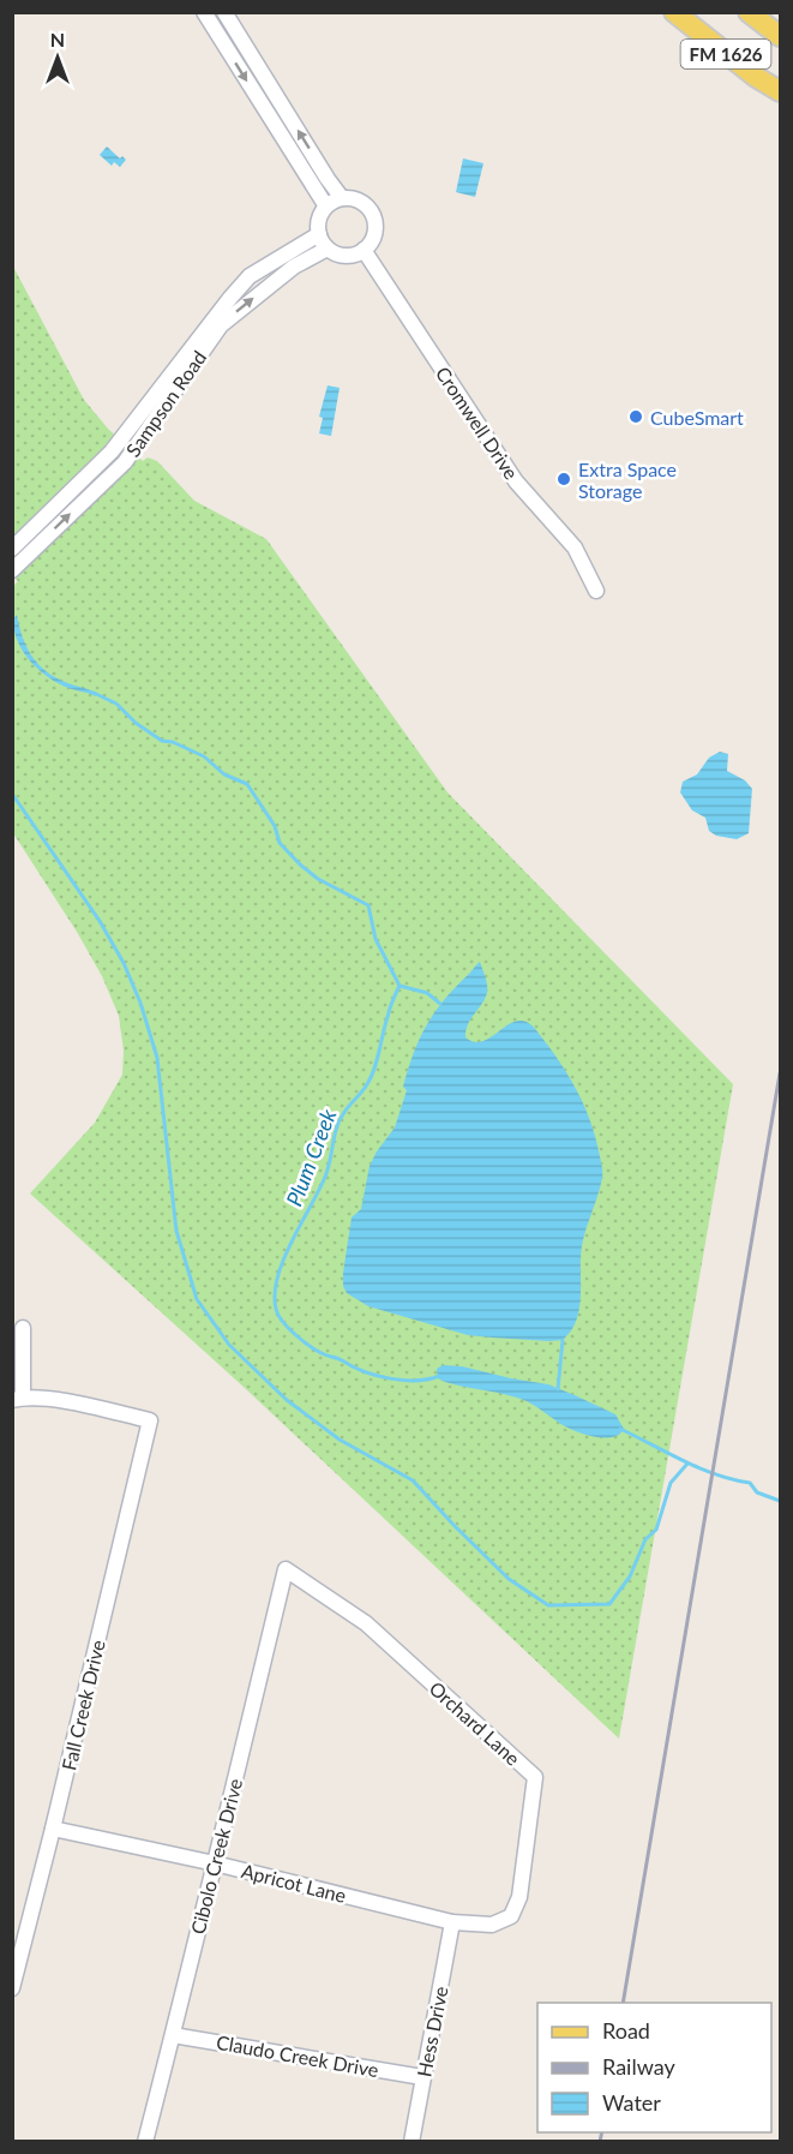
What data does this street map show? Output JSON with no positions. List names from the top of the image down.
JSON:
{
  "streets": {
    "main road": ["FM 1626"],
    "street": [
      "Sampson Road",
      "Cromwell Drive",
      "Fall Creek Drive",
      "Orchard Lane",
      "Cibolo Creek Drive",
      "Apricot Lane",
      "Hess Drive",
      "Claudo Creek Drive"
    ]
  },
  "crossings": [
    ["Sampson Road", "Cromwell Drive"],
    ["Fall Creek Drive", "Apricot Lane"],
    ["Orchard Lane", "Cibolo Creek Drive"],
    ["Orchard Lane", "Apricot Lane"],
    ["Cibolo Creek Drive", "Apricot Lane"],
    ["Cibolo Creek Drive", "Claudo Creek Drive"],
    ["Apricot Lane", "Hess Drive"],
    ["Hess Drive", "Claudo Creek Drive"]
  ],
  "water": ["Plum Creek"],
  "places": ["CubeSmart", "Extra Space Storage"],
  "legend": ["Road", "Railway", "Water"],
  "north": "top"
}
